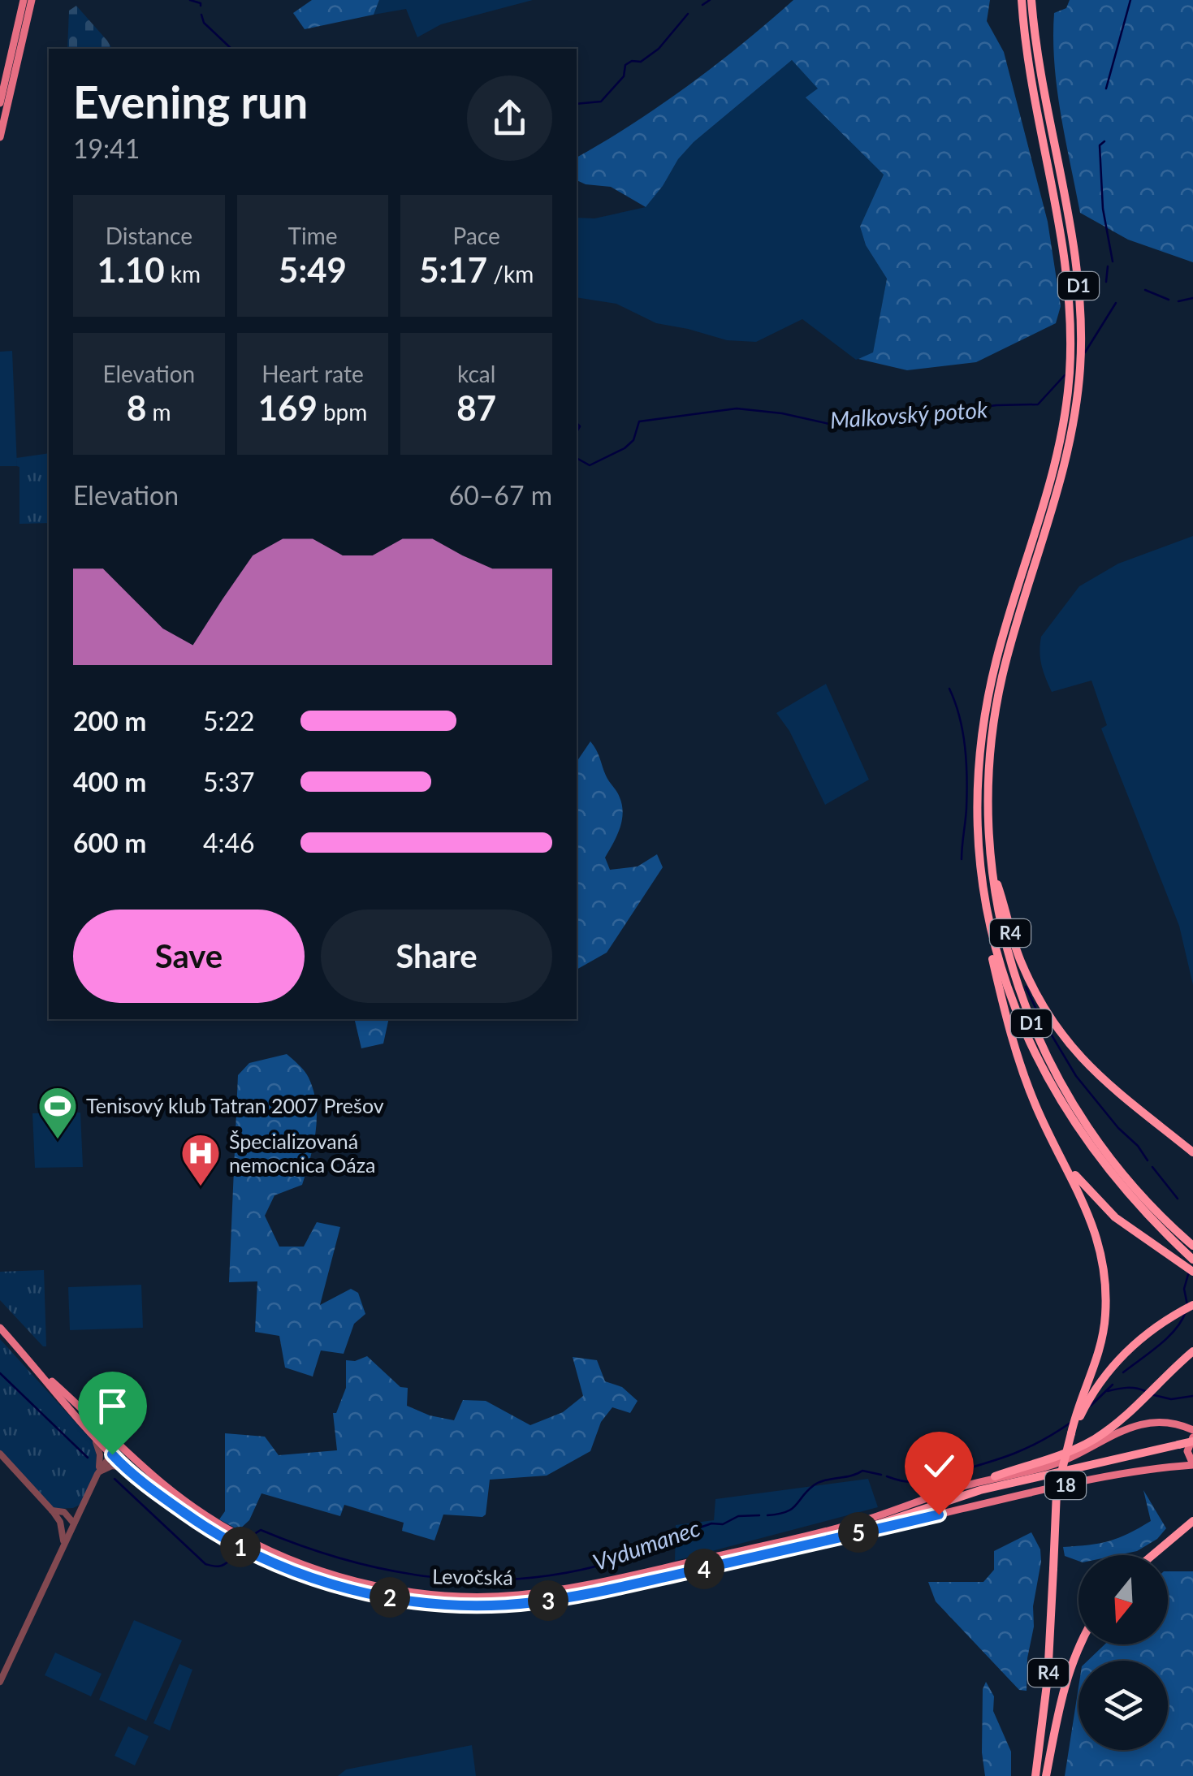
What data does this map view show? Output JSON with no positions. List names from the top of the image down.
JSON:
{
  "streets": {
    "highway": ["D1", "R4"],
    "main road": ["18", "Levočská"]
  },
  "crossings": [
    ["D1", "R4"]
  ],
  "water": ["Malkovský potok", "Vydumanec"],
  "places": {
    "sports": ["Tenisový klub Tatran 2007 Prešov"],
    "hospital": ["Špecializovaná nemocnica Oáza"]
  },
  "north": "bottom",
  "page": {
    "heading": ["Evening run", "19:41"],
    "stats": [
      ["Distance", "1.10 km"],
      ["Time", "5:49"],
      ["Pace", "5:17 /km"],
      ["Elevation", "8 m"],
      ["Heart rate", "169 bpm"],
      ["kcal", "87"]
    ],
    "chart": ["Elevation", "60–67 m"],
    "list": [
      {
        "name": "200 m",
        "note": "5:22"
      },
      {
        "name": "400 m",
        "note": "5:37"
      },
      {
        "name": "600 m",
        "note": "4:46"
      }
    ],
    "buttons": ["Save", "Share"],
    "pins": [
      "5",
      "1",
      "4",
      "2",
      "3"
    ]
  }
}
